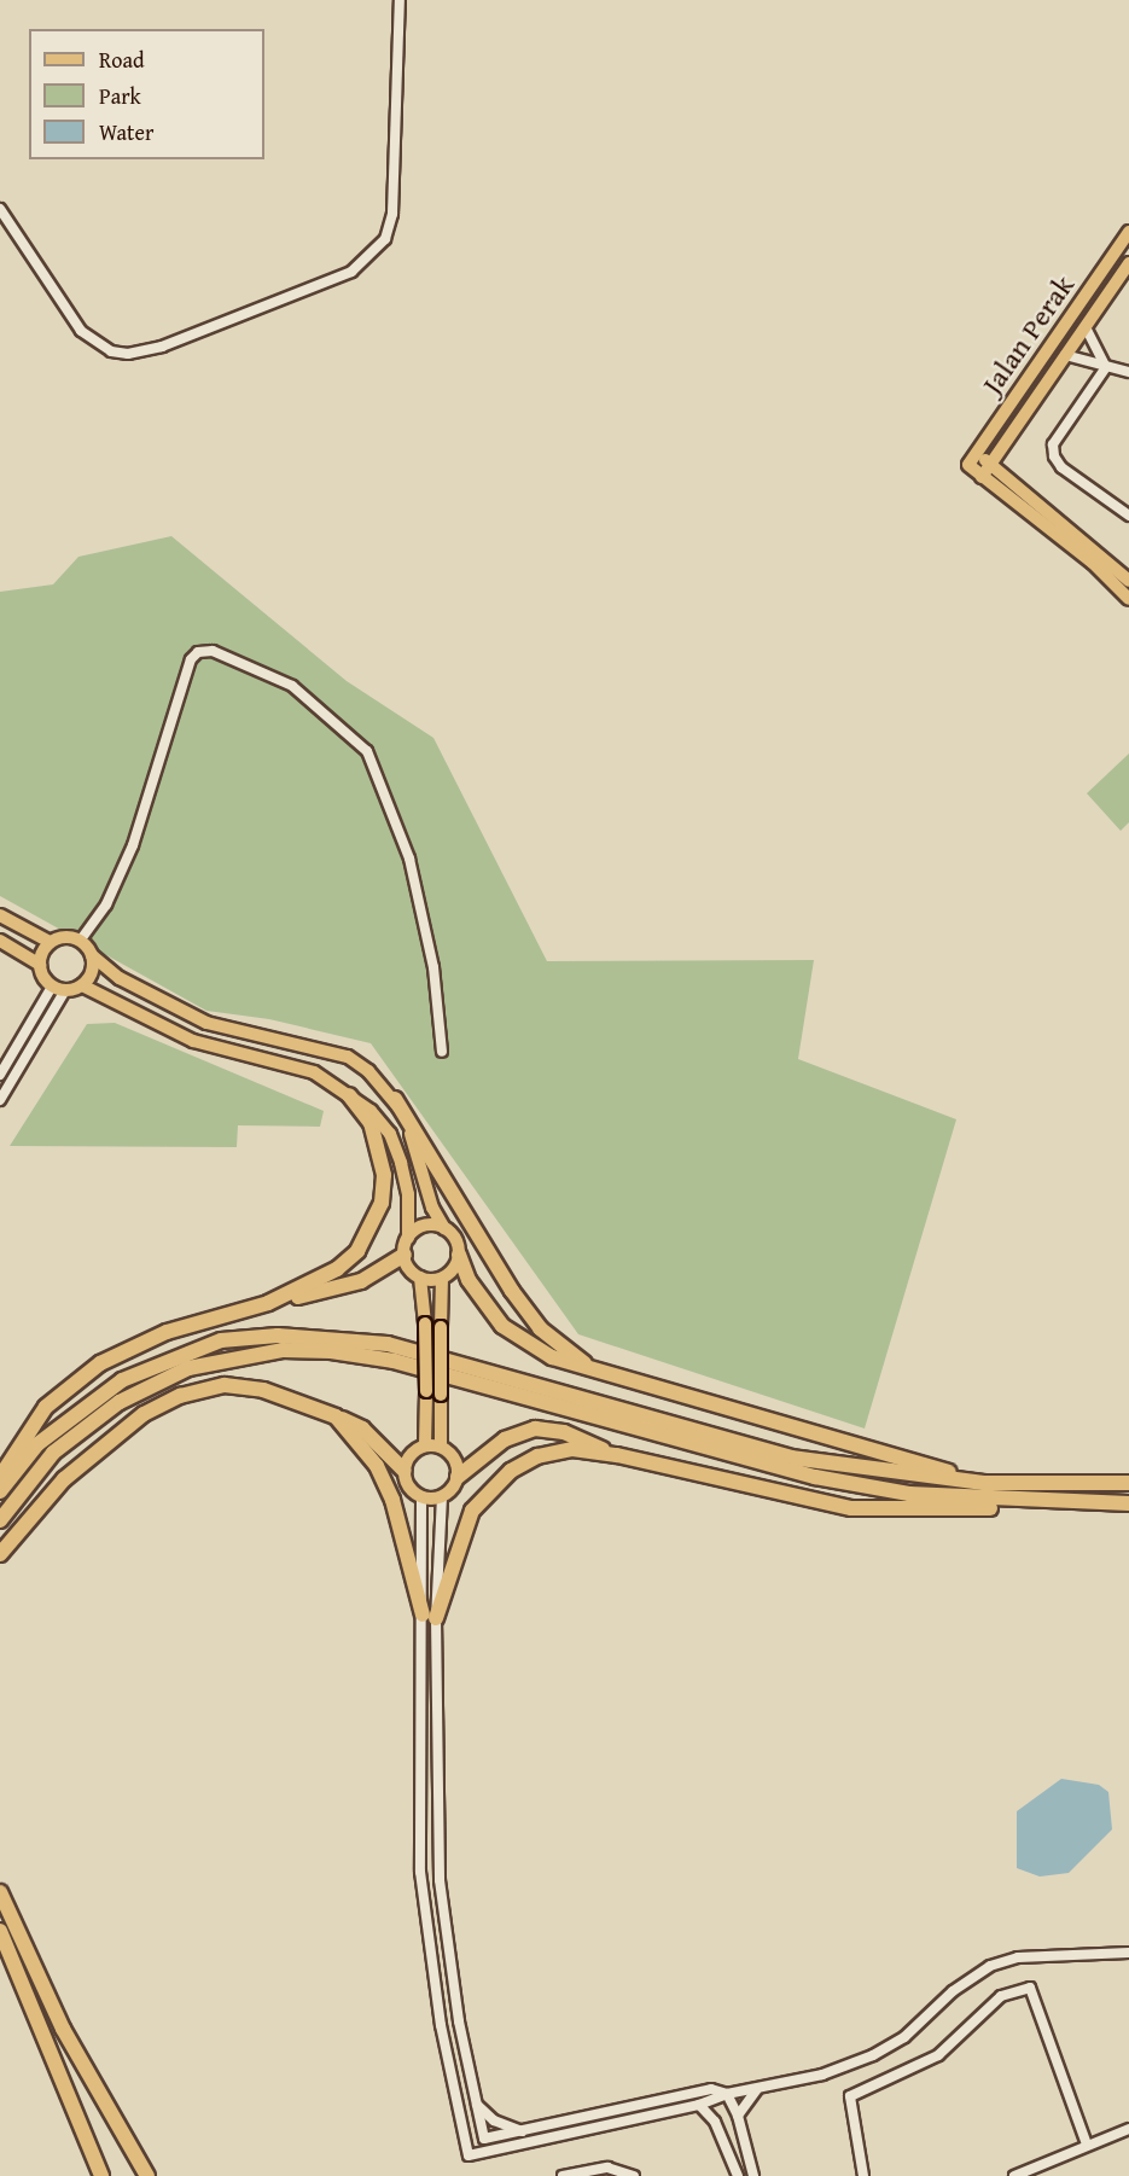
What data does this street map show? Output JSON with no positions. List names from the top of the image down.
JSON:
{
  "streets": {
    "main road": ["Jalan Perak"]
  },
  "legend": ["Road", "Park", "Water"]
}
